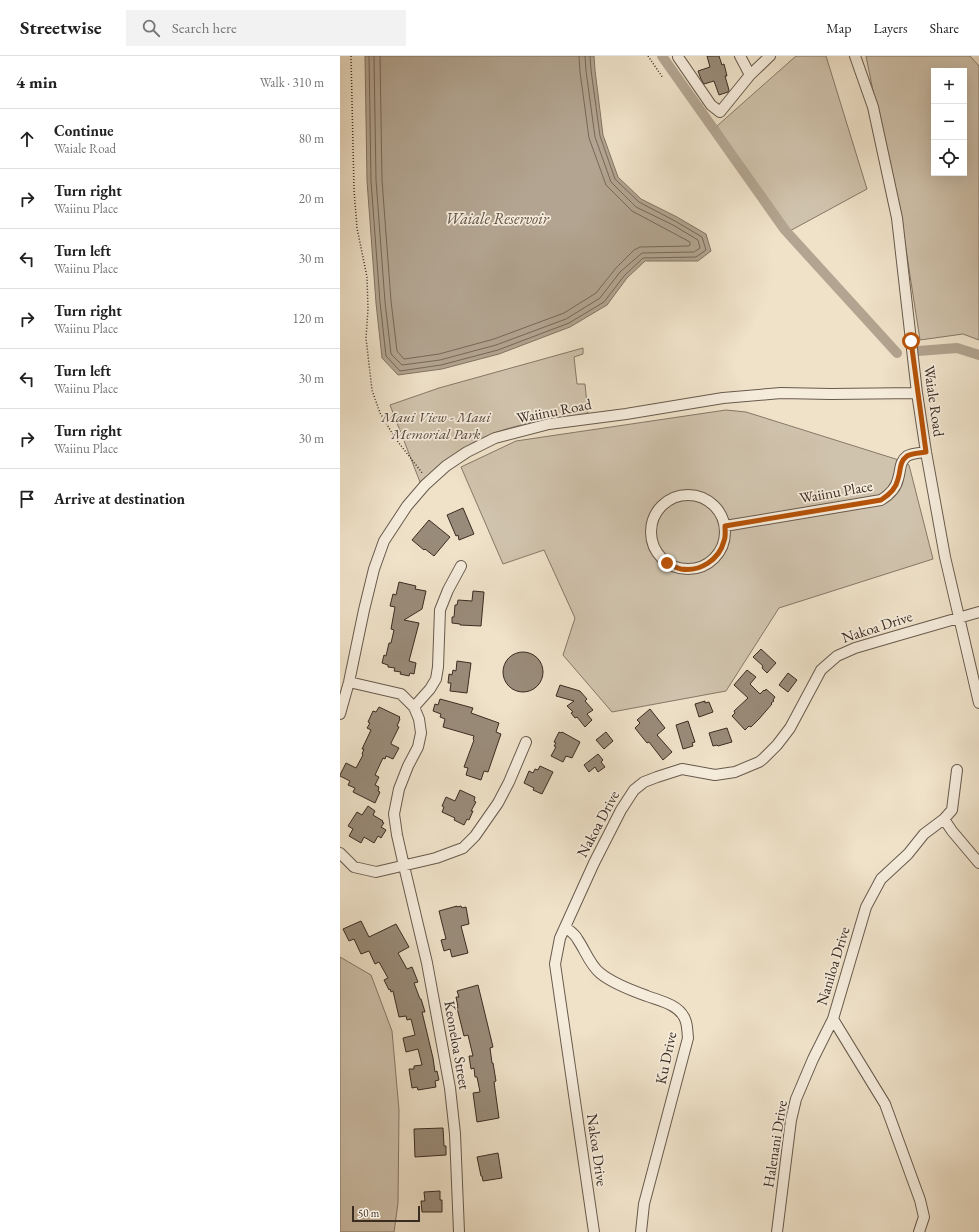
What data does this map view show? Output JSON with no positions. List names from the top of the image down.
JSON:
{
  "streets": {
    "street": [
      "Waiale Road",
      "Waiinu Road",
      "Waiinu Place",
      "Nakoa Drive",
      "Naniloa Drive",
      "Keoneloa Street",
      "Ku Drive",
      "Halenani Drive"
    ]
  },
  "crossings": [
    ["Waiale Road", "Waiinu Road"],
    ["Waiale Road", "Waiinu Place"],
    ["Waiale Road", "Nakoa Drive"],
    ["Nakoa Drive", "Ku Drive"],
    ["Naniloa Drive", "Halenani Drive"]
  ],
  "water": ["Waiale Reservoir"],
  "parks": ["Maui View - Maui Memorial Park"],
  "scale_bar": "50 m",
  "page": {
    "header": "Streetwise",
    "search": "Search here",
    "nav": ["Map", "Layers", "Share"],
    "heading": ["4 min", "Walk · 310 m"],
    "map_buttons": ["+", "−"],
    "list": [
      ["Continue", "Waiale Road", "80 m"],
      ["Turn right", "Waiinu Place", "20 m"],
      ["Turn left", "Waiinu Place", "30 m"],
      ["Turn right", "Waiinu Place", "120 m"],
      ["Turn left", "Waiinu Place", "30 m"],
      ["Turn right", "Waiinu Place", "30 m"],
      "Arrive at destination"
    ],
    "scale": "50 m"
  }
}
